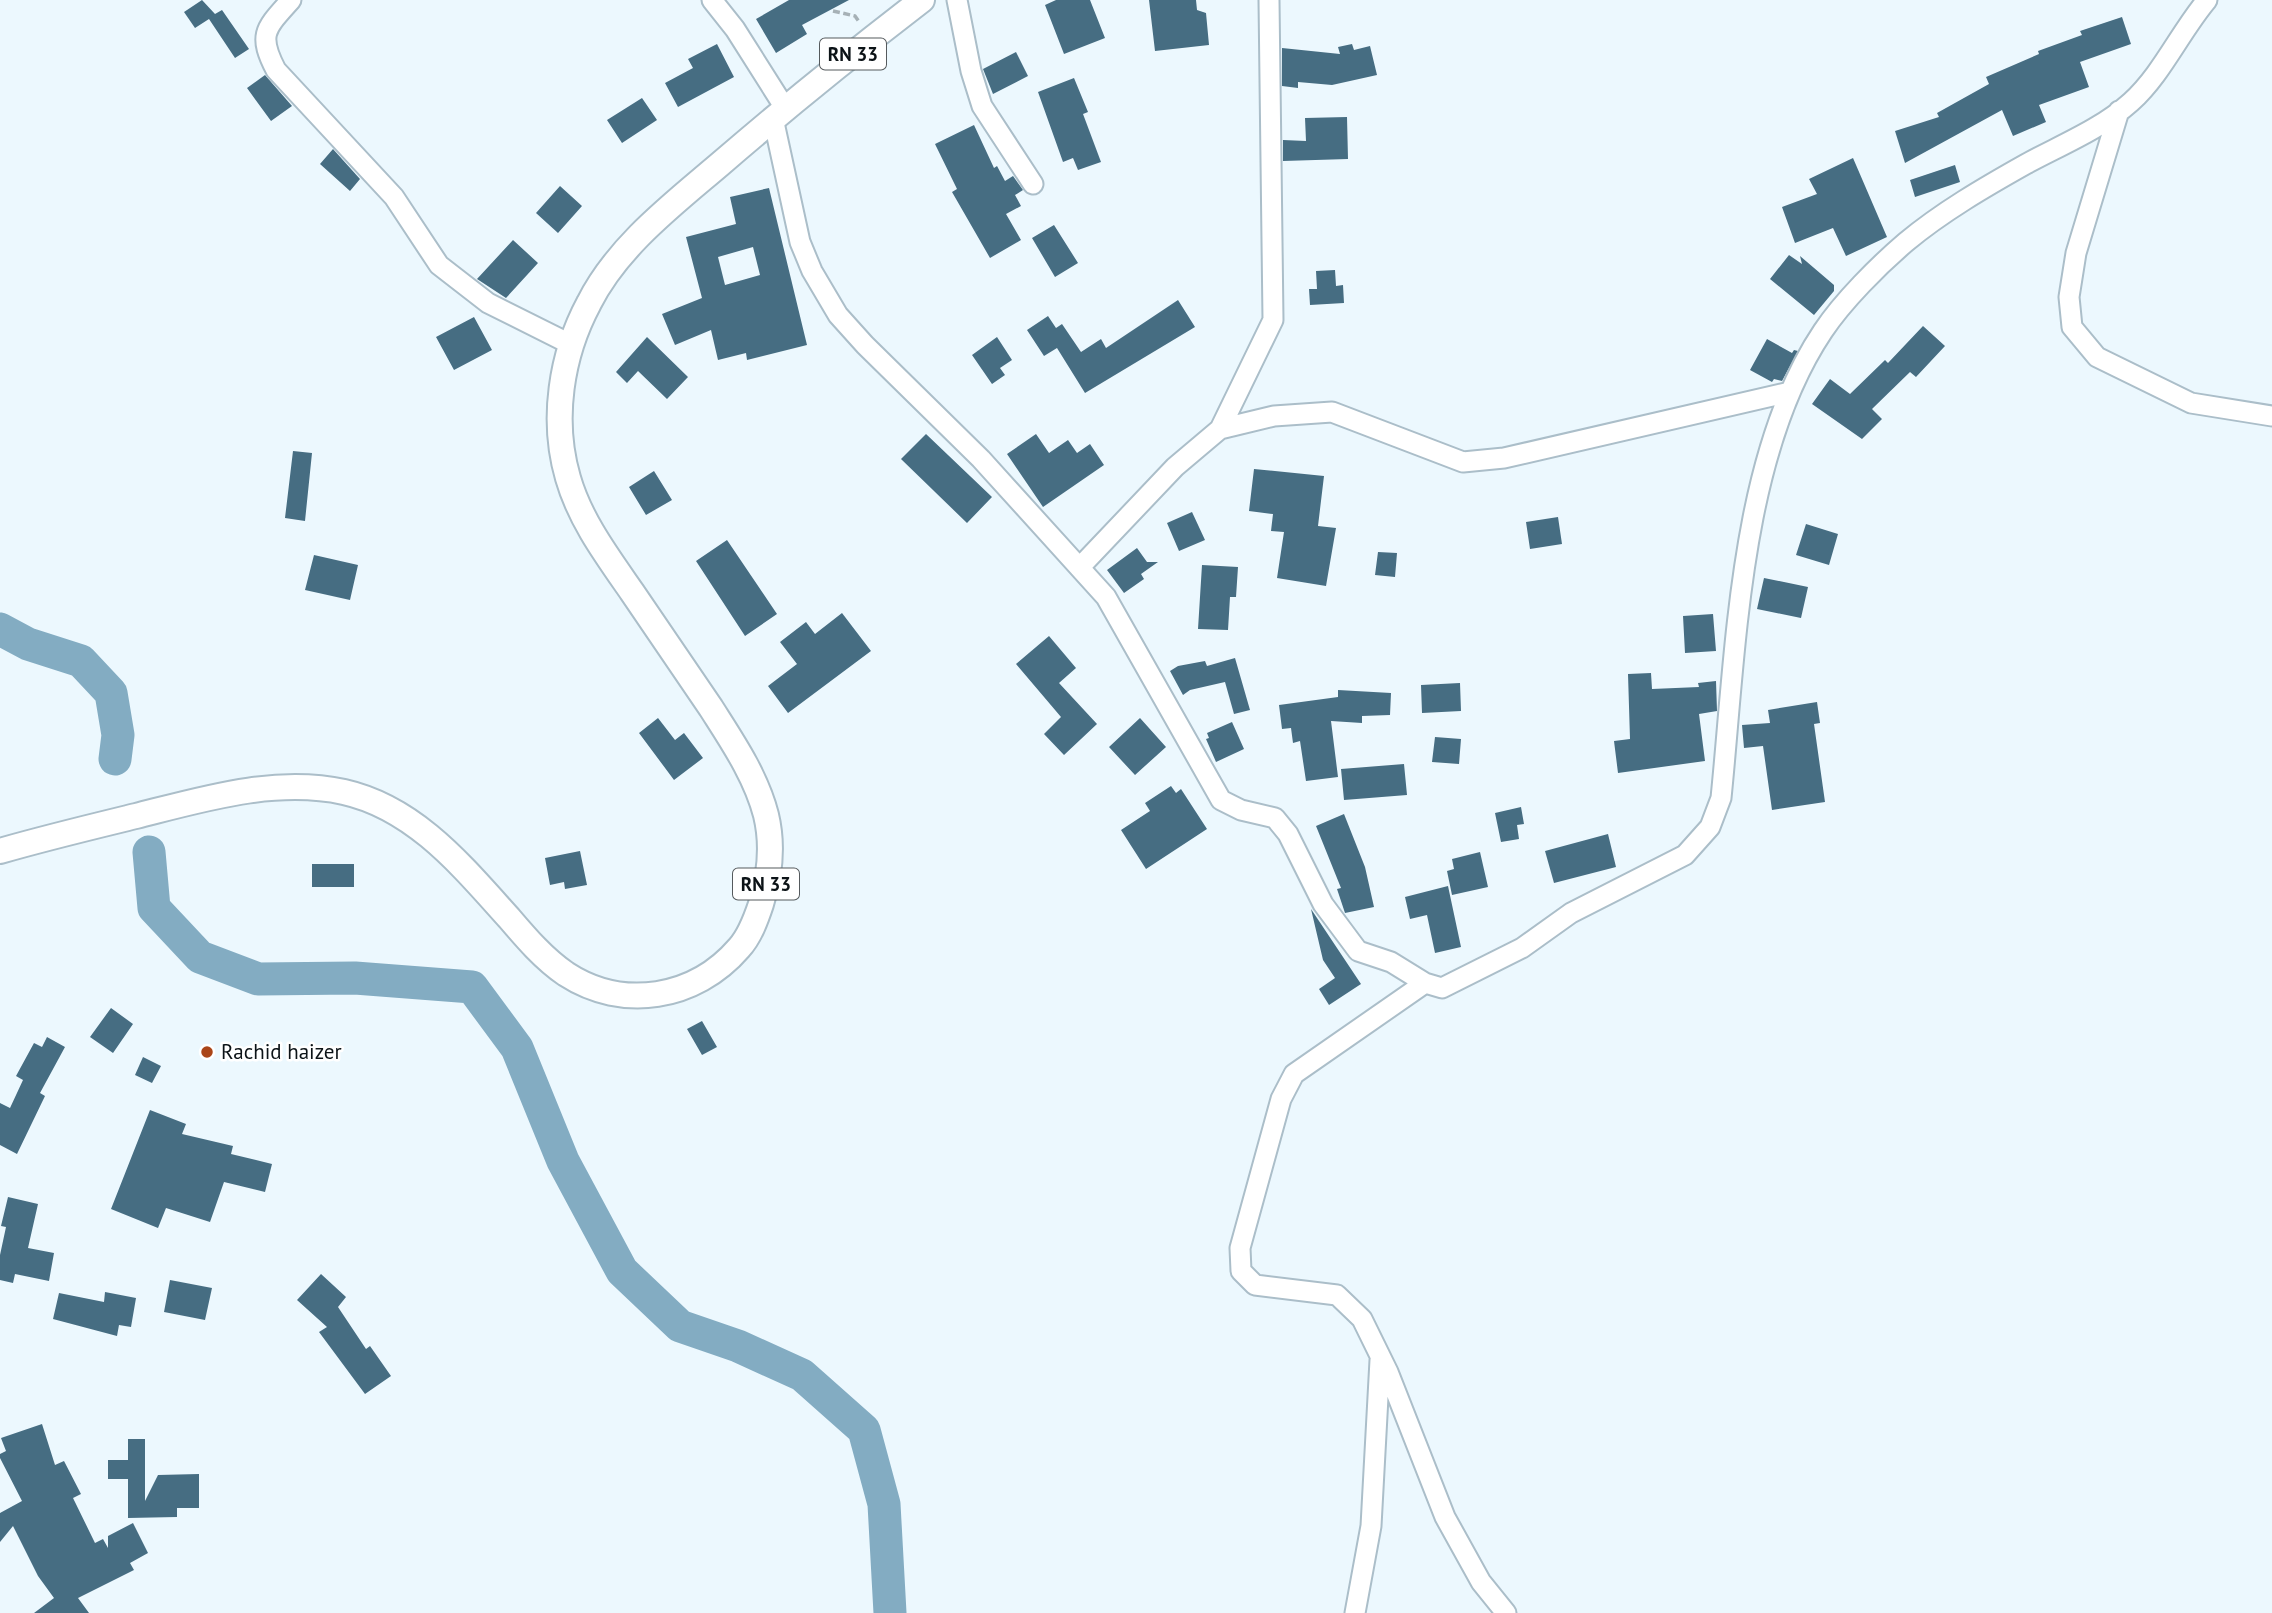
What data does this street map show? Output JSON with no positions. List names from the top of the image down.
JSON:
{
  "streets": {
    "main road": ["RN 33"]
  },
  "places": ["Rachid haizer"]
}
